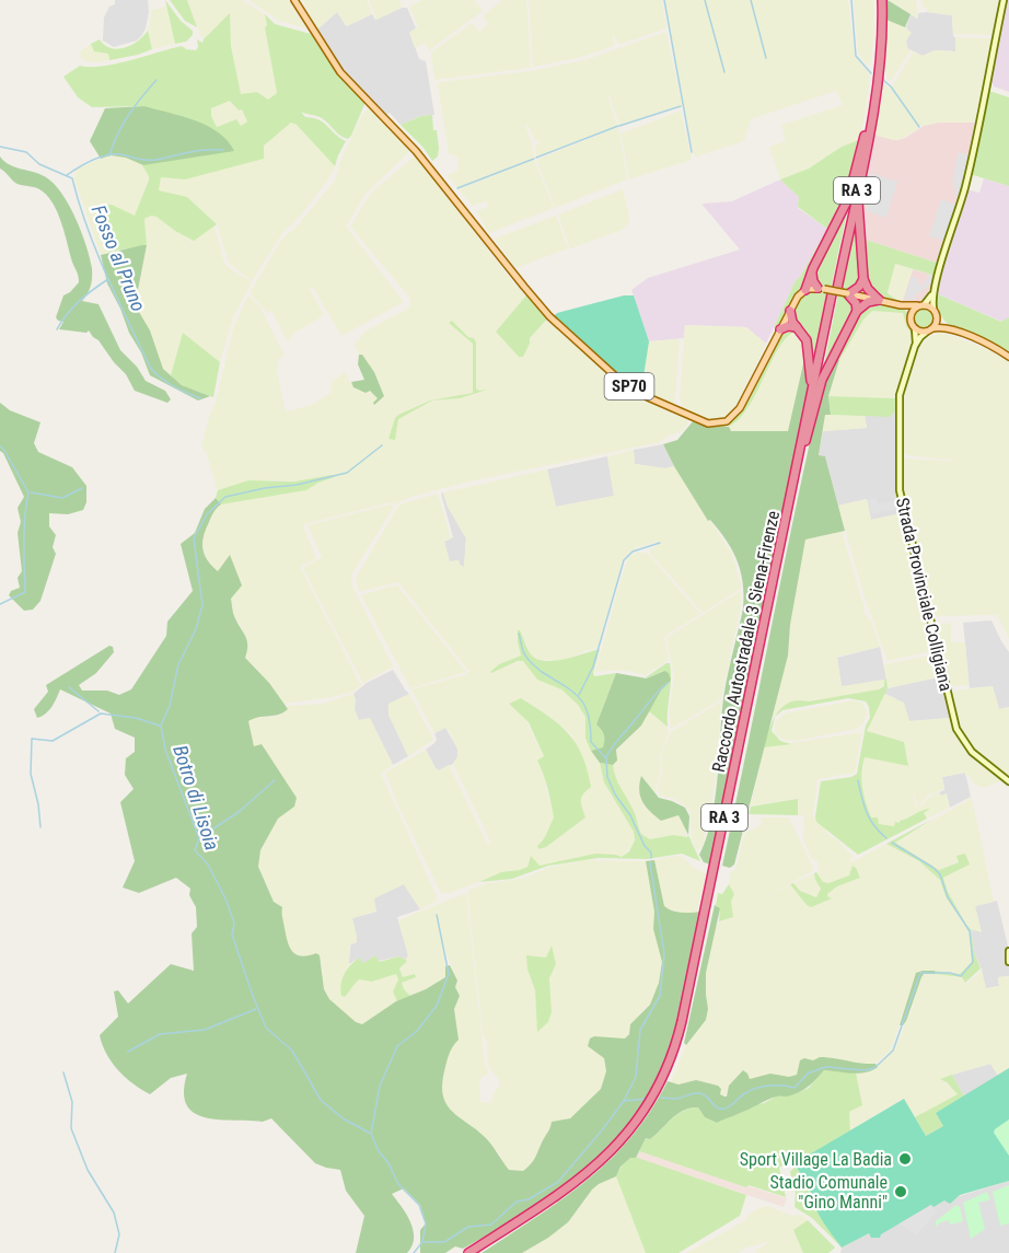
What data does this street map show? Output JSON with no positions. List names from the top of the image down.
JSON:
{
  "streets": {
    "highway": ["RA 3", "Raccordo Autostradale 3 Siena-Firenze"],
    "main road": ["SP70", "Strada Provinciale Colligiana"]
  },
  "water": ["Fosso al Pruno", "Botro di Lisoia"],
  "places": ["Sport Village La Badia", "Stadio Comunale \"Gino Manni\""]
}
